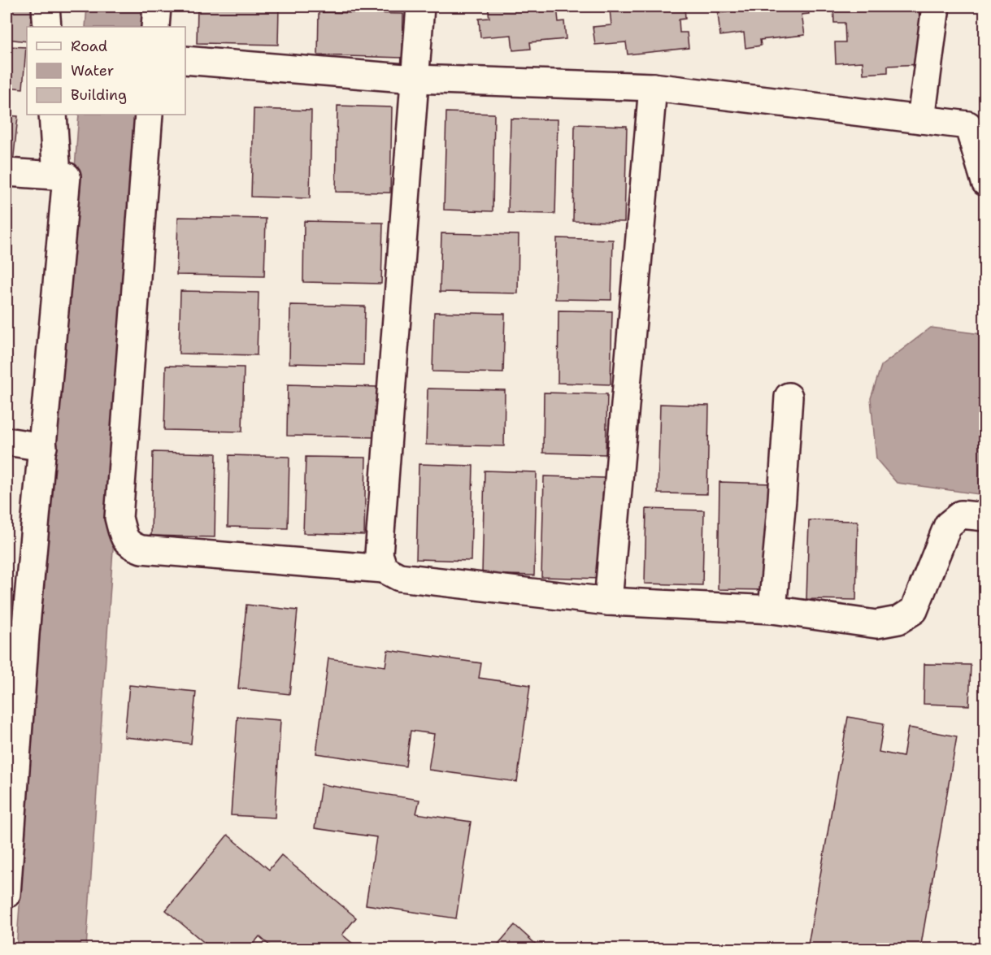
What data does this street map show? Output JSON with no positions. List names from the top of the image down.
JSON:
{
  "legend": ["Road", "Water", "Building"]
}
